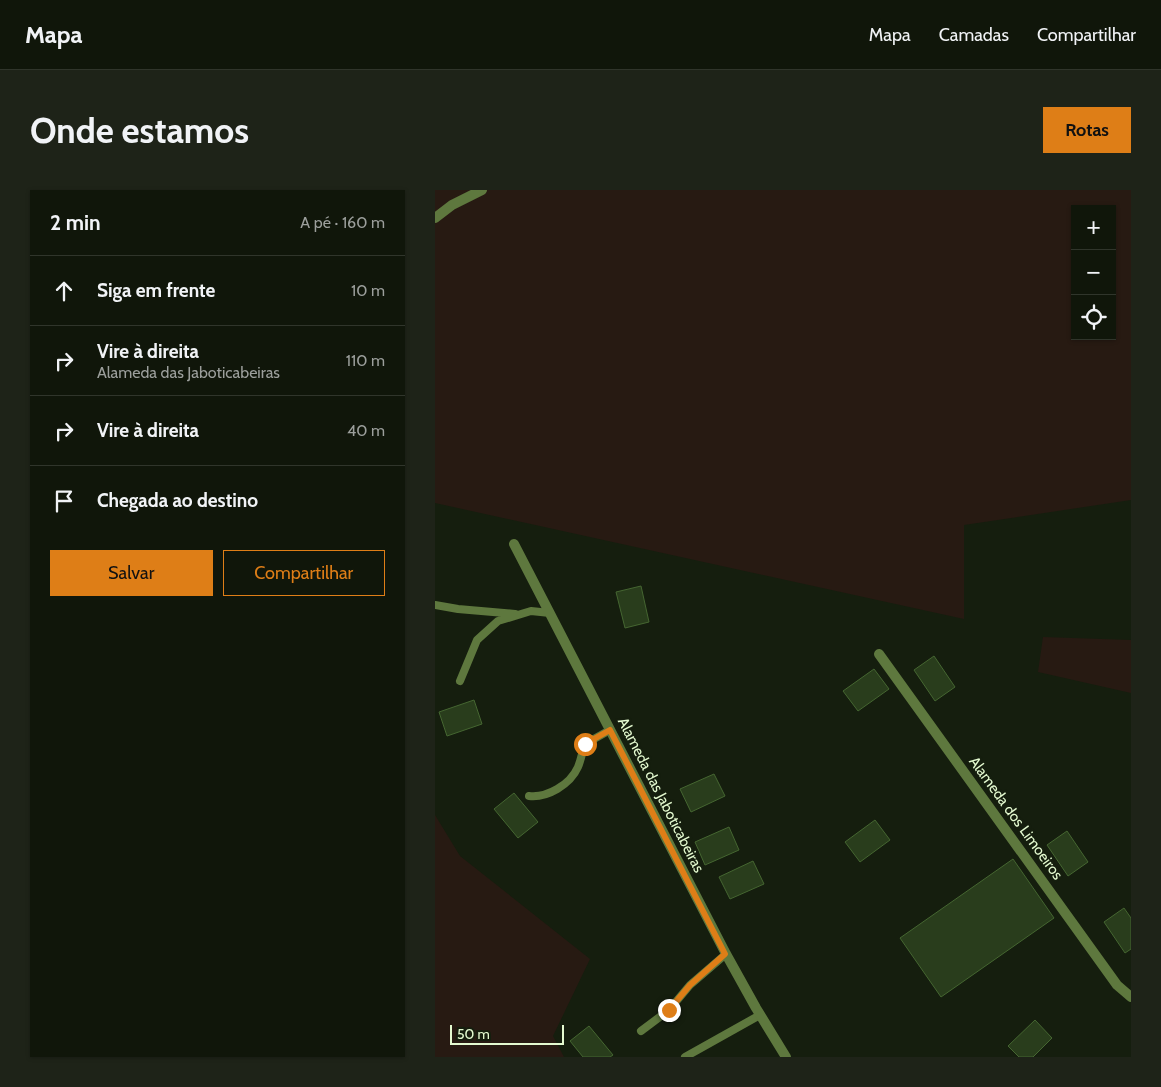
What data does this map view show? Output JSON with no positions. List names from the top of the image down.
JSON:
{
  "streets": {
    "street": ["Alameda das Jaboticabeiras", "Alameda dos Limoeiros"]
  },
  "scale_bar": "50 m",
  "page": {
    "header": "Mapa",
    "nav": ["Mapa", "Camadas", "Compartilhar"],
    "buttons": [
      "Rotas",
      ["Salvar", "Compartilhar"]
    ],
    "title": "Onde estamos",
    "heading": ["2 min", "A pé · 160 m"],
    "map_buttons": ["+", "−"],
    "list": [
      ["Siga em frente", "10 m"],
      ["Vire à direita", "Alameda das Jaboticabeiras", "110 m"],
      ["Vire à direita", "40 m"],
      "Chegada ao destino"
    ],
    "scale": "50 m"
  }
}
